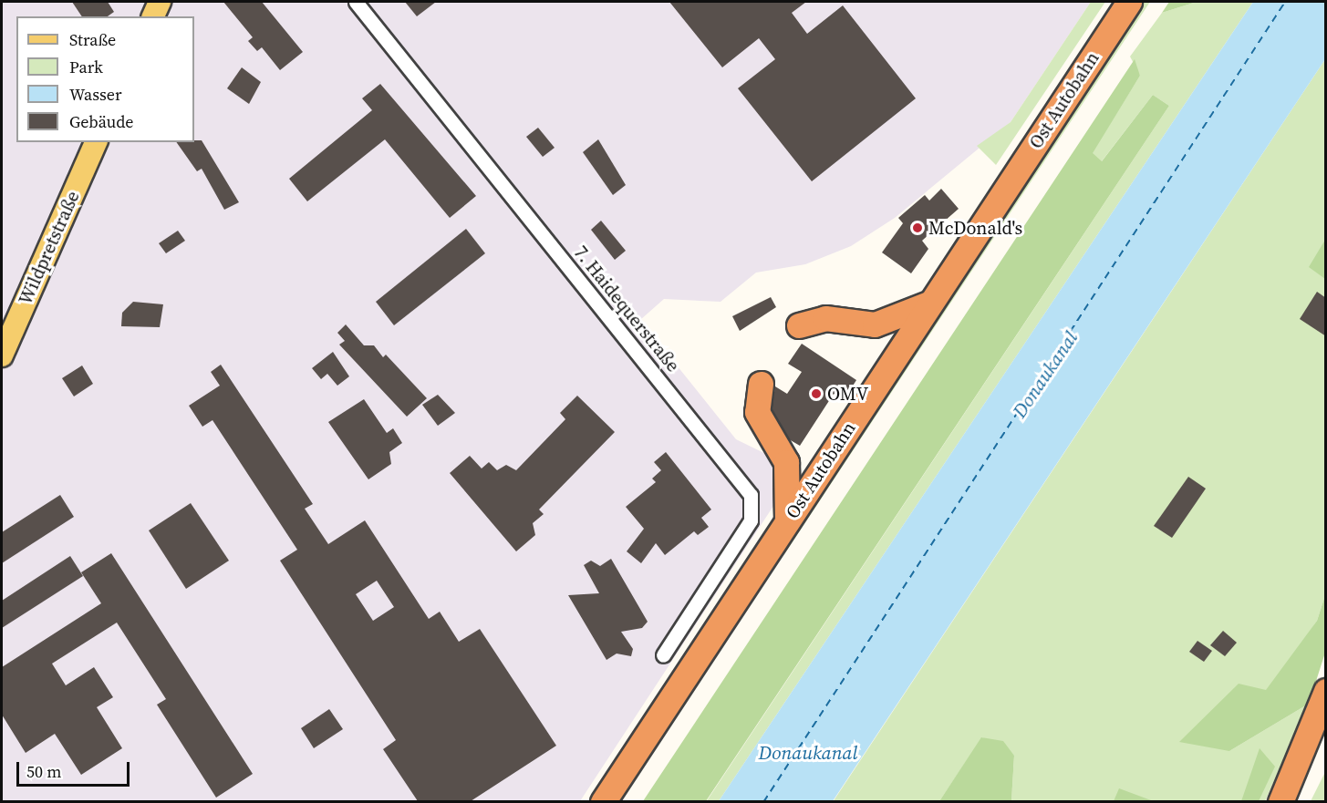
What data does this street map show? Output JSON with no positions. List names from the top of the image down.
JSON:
{
  "streets": {
    "highway": ["Ost Autobahn"],
    "main road": ["Wildpretstraße"],
    "street": ["7. Haidequerstraße"]
  },
  "water": ["Donaukanal"],
  "places": ["McDonald's", "OMV"],
  "legend": [
    "Straße",
    "Park",
    "Wasser",
    "Gebäude"
  ],
  "scale_bar": "50 m"
}
